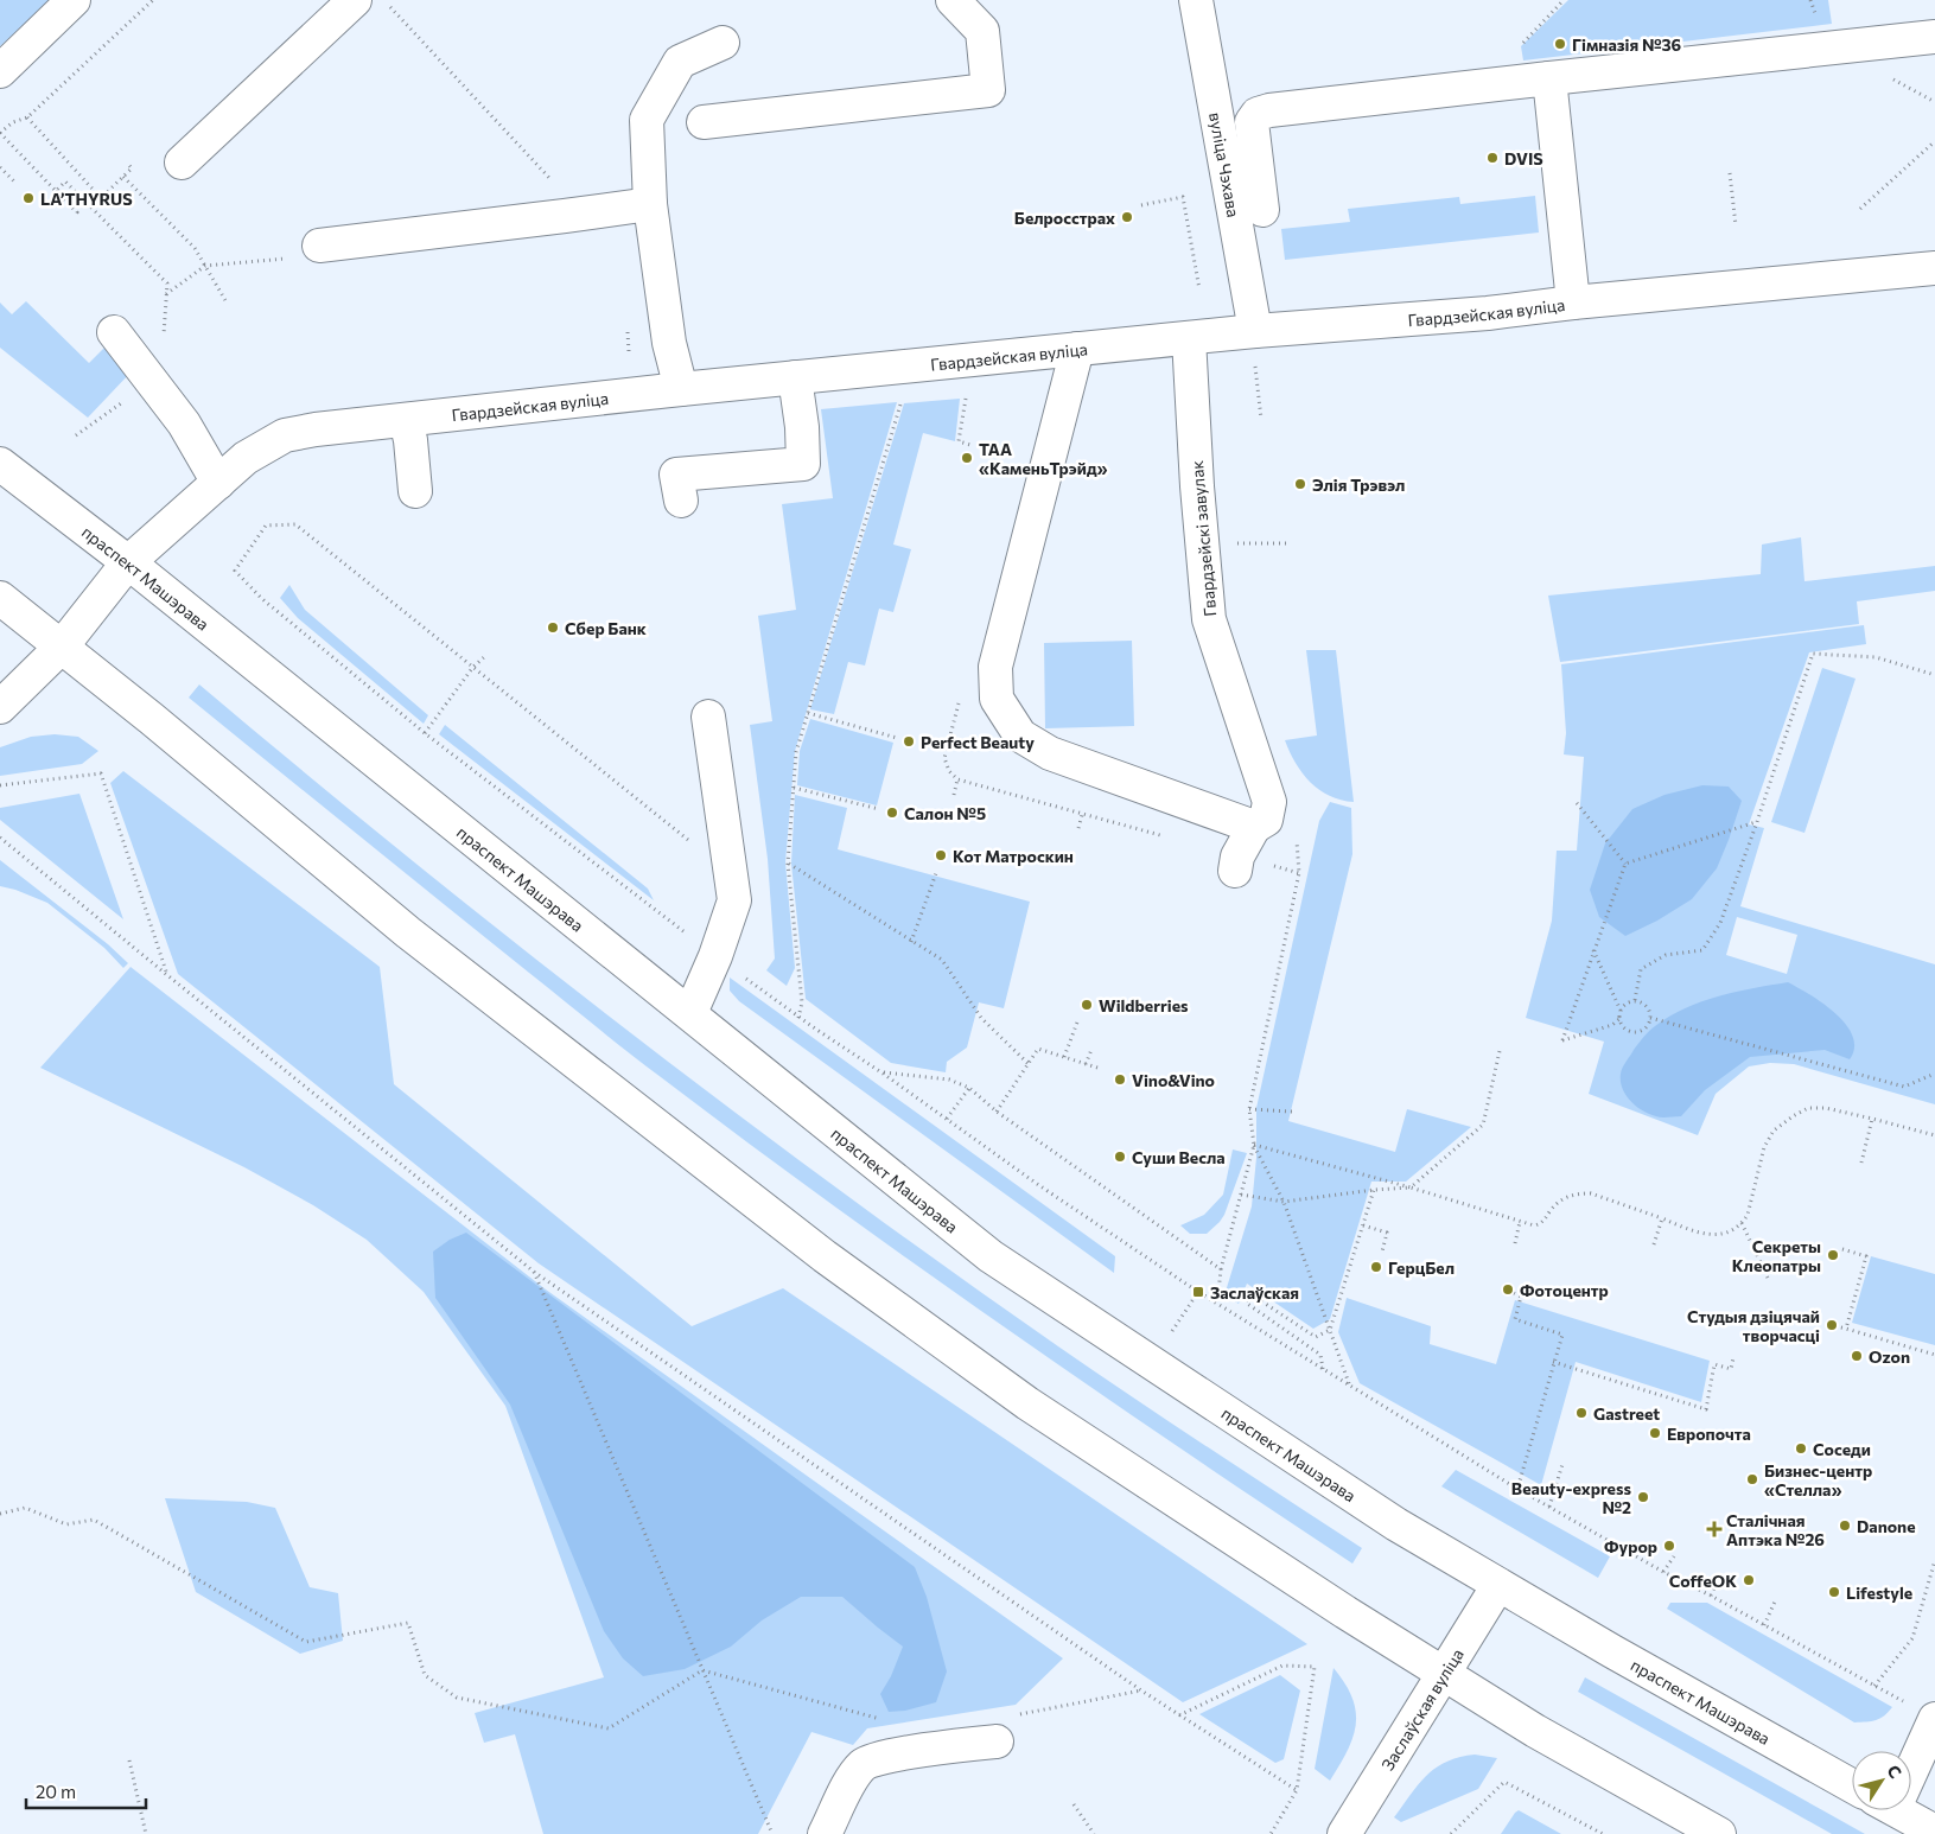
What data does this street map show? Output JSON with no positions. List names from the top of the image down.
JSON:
{
  "streets": {
    "main road": [
      "вуліца Чэхава",
      "Гвардзейская вуліца",
      "Гвардзейскі завулак",
      "праспект Машэрава",
      "Заслаўская вуліца"
    ]
  },
  "crossings": [
    ["вуліца Чэхава", "Гвардзейская вуліца"],
    ["Гвардзейская вуліца", "Гвардзейскі завулак"],
    ["Гвардзейская вуліца", "праспект Машэрава"],
    ["праспект Машэрава", "Заслаўская вуліца"]
  ],
  "places": {
    "other": [
      "Гімназія №36",
      "DVIS",
      "LA’THYRUS",
      "Белросстрах",
      "ТАА «КаменьТрэйд»",
      "Элія Трэвэл",
      "Сбер Банк",
      "Perfect Beauty",
      "Салон №5",
      "Кот Матроскин",
      "Wildberries",
      "Vino&Vino",
      "Суши Весла",
      "Секреты Клеопатры",
      "ГерцБел",
      "Фотоцентр",
      "Студыя дзіцячай творчасці",
      "Ozon",
      "Gastreet",
      "Европочта",
      "Соседи",
      "Бизнес-центр «Стелла»",
      "Beauty-express №2",
      "Danone",
      "Фурор",
      "CoffeOK",
      "Lifestyle"
    ],
    "transit": ["Заслаўская"],
    "health": ["Сталічная Аптэка №26"]
  },
  "scale_bar": "20 m",
  "north": "top right"
}
